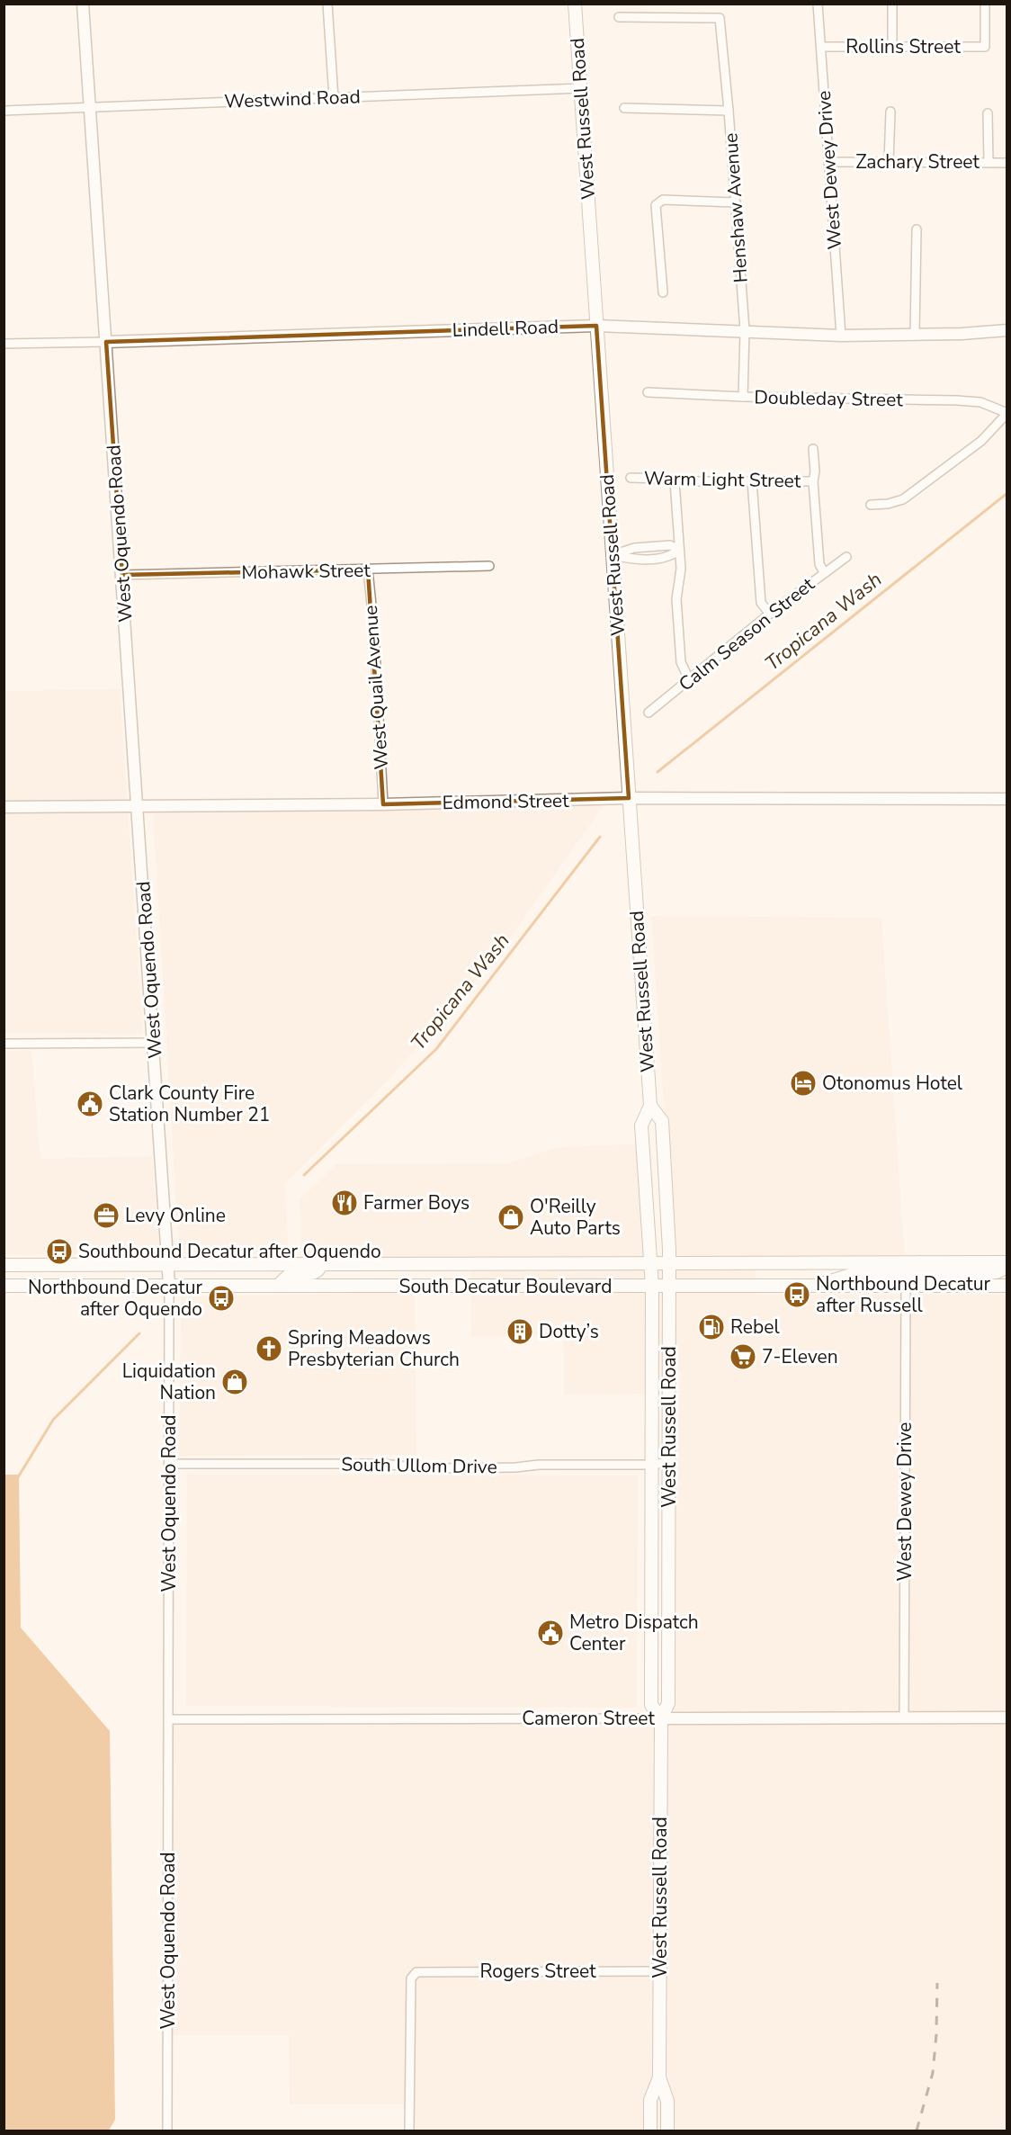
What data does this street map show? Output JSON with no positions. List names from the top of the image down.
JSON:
{
  "streets": {
    "main road": ["West Russell Road", "South Decatur Boulevard"],
    "street": [
      "Rollins Street",
      "Westwind Road",
      "Zachary Street",
      "West Dewey Drive",
      "Henshaw Avenue",
      "Lindell Road",
      "Doubleday Street",
      "Warm Light Street",
      "West Oquendo Road",
      "Mohawk Street",
      "Calm Season Street",
      "West Quail Avenue",
      "Edmond Street",
      "South Ullom Drive",
      "Cameron Street",
      "Rogers Street"
    ]
  },
  "crossings": [
    ["Rollins Street", "West Dewey Drive"],
    ["Westwind Road", "West Russell Road"],
    ["Westwind Road", "West Oquendo Road"],
    ["West Russell Road", "Lindell Road"],
    ["West Russell Road", "Edmond Street"],
    ["West Russell Road", "South Decatur Boulevard"],
    ["West Russell Road", "South Ullom Drive"],
    ["West Russell Road", "Cameron Street"],
    ["West Russell Road", "Rogers Street"],
    ["Zachary Street", "West Dewey Drive"],
    ["West Dewey Drive", "Lindell Road"],
    ["West Dewey Drive", "South Decatur Boulevard"],
    ["West Dewey Drive", "Cameron Street"],
    ["Henshaw Avenue", "Lindell Road"],
    ["Henshaw Avenue", "Doubleday Street"],
    ["Lindell Road", "West Oquendo Road"],
    ["West Oquendo Road", "Mohawk Street"],
    ["West Oquendo Road", "Edmond Street"],
    ["West Oquendo Road", "South Decatur Boulevard"],
    ["West Oquendo Road", "South Ullom Drive"],
    ["West Oquendo Road", "Cameron Street"],
    ["Mohawk Street", "West Quail Avenue"],
    ["West Quail Avenue", "Edmond Street"]
  ],
  "water": ["Tropicana Wash"],
  "places": {
    "hotel": ["Otonomus Hotel"],
    "public building": ["Clark County Fire Station Number 21", "Metro Dispatch Center"],
    "restaurant": ["Farmer Boys"],
    "office": ["Levy Online"],
    "shop": ["O'Reilly Auto Parts", "Liquidation Nation"],
    "bus stop": ["Southbound Decatur after Oquendo", "Northbound Decatur after Russell", "Northbound Decatur after Oquendo"],
    "fuel station": ["Rebel"],
    "building": ["Dotty’s"],
    "church": ["Spring Meadows Presbyterian Church"],
    "supermarket": ["7-Eleven"]
  }
}
